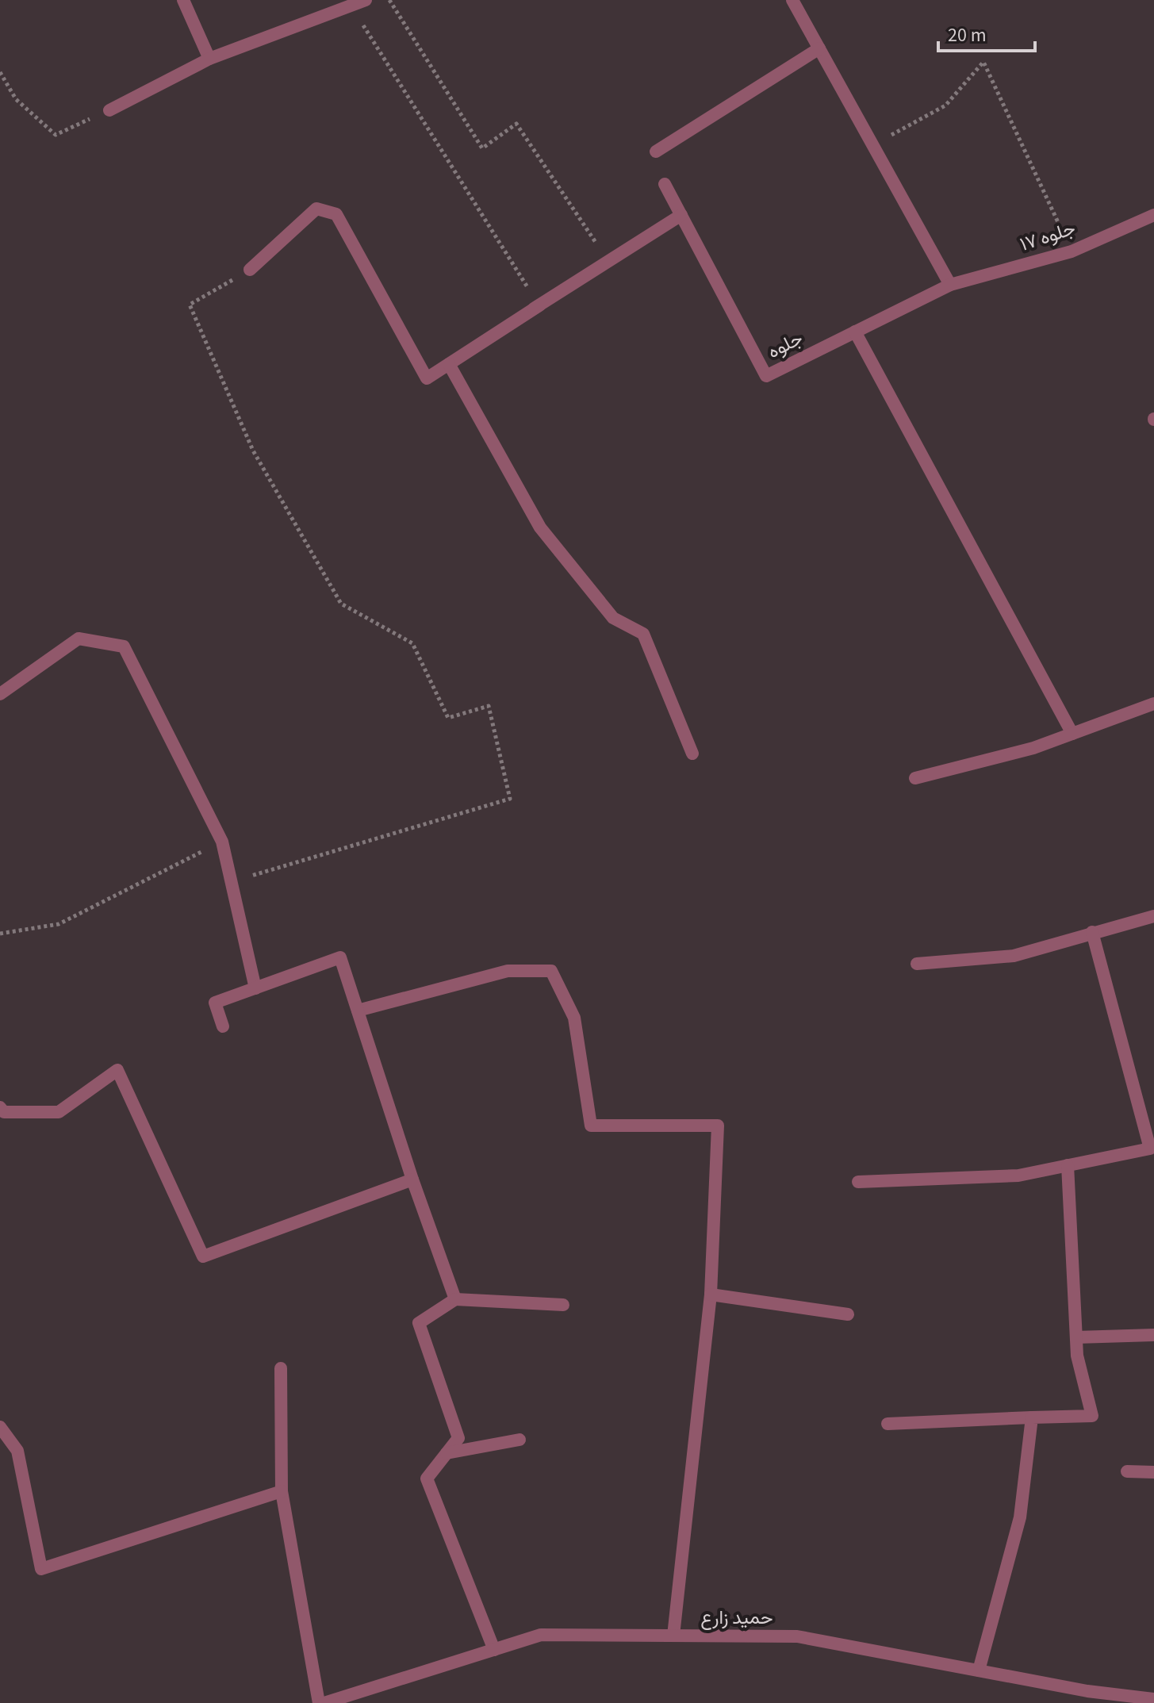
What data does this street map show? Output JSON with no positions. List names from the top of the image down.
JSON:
{
  "streets": {
    "street": ["جلوه ۱۷", "جلوه", "حمید زارع"]
  },
  "crossings": [
    ["جلوه ۱۷", "جلوه"]
  ],
  "scale_bar": "20 m"
}
